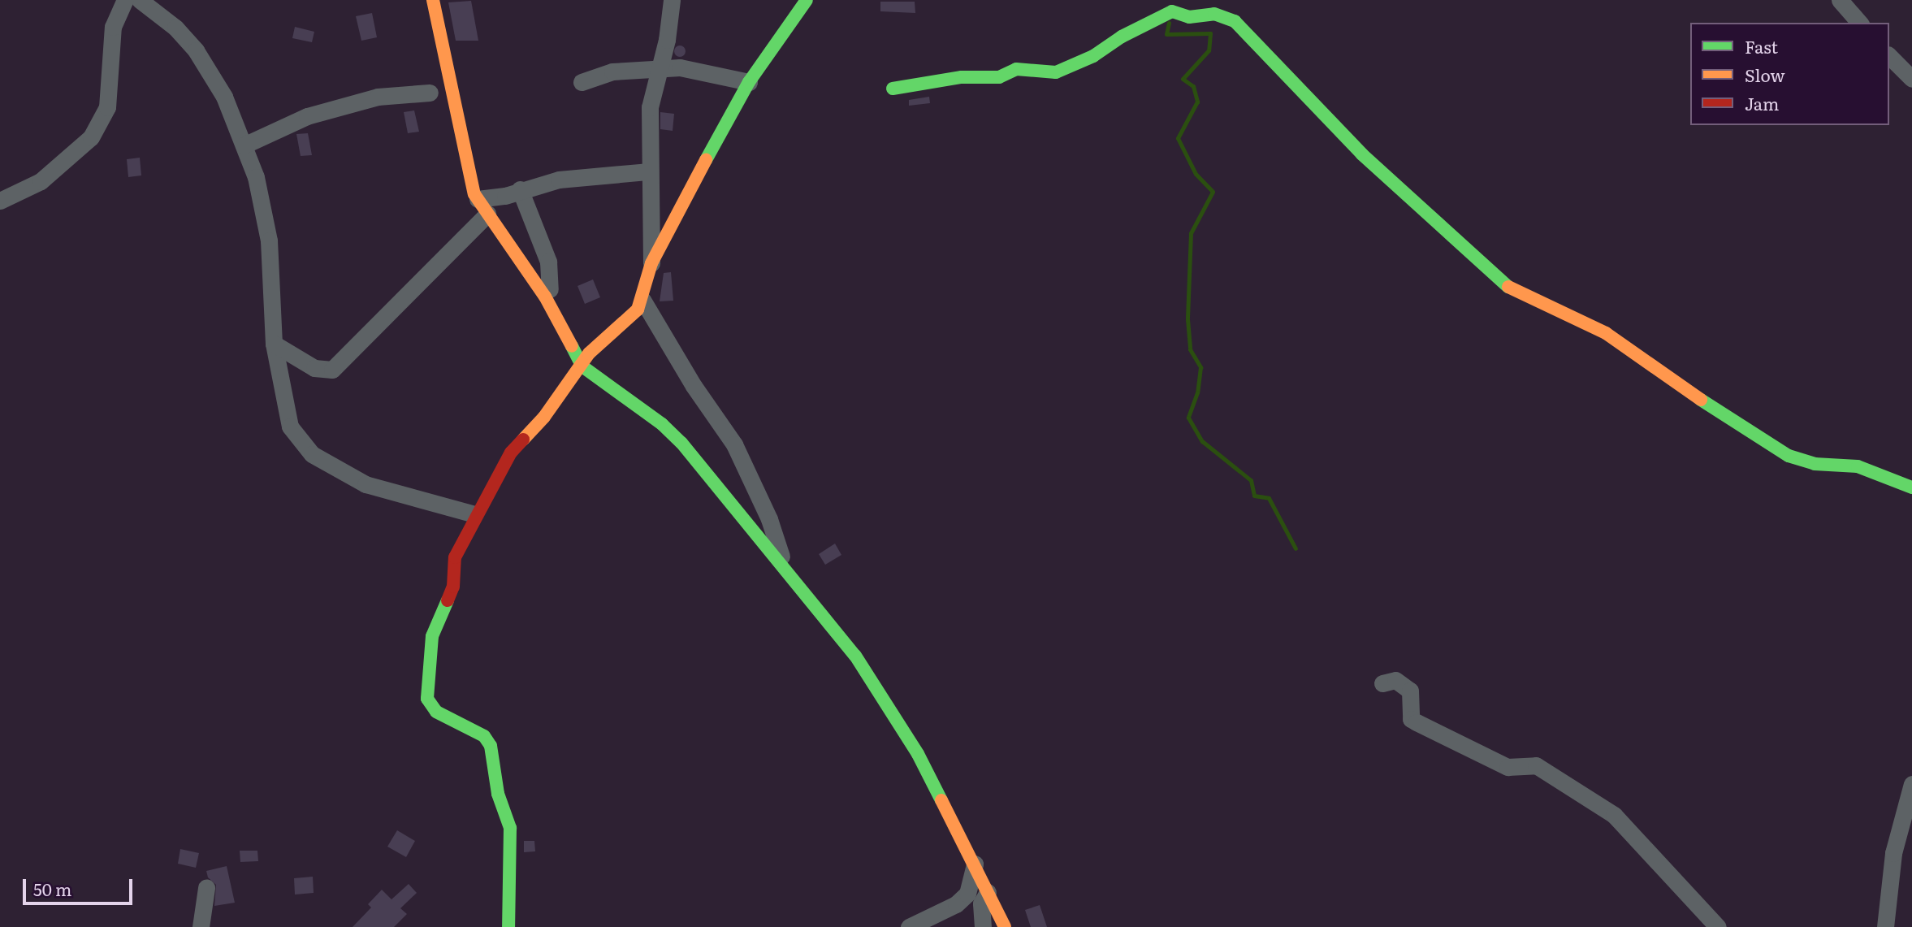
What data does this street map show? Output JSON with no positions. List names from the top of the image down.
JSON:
{
  "legend": ["Fast", "Slow", "Jam"],
  "scale_bar": "50 m"
}
